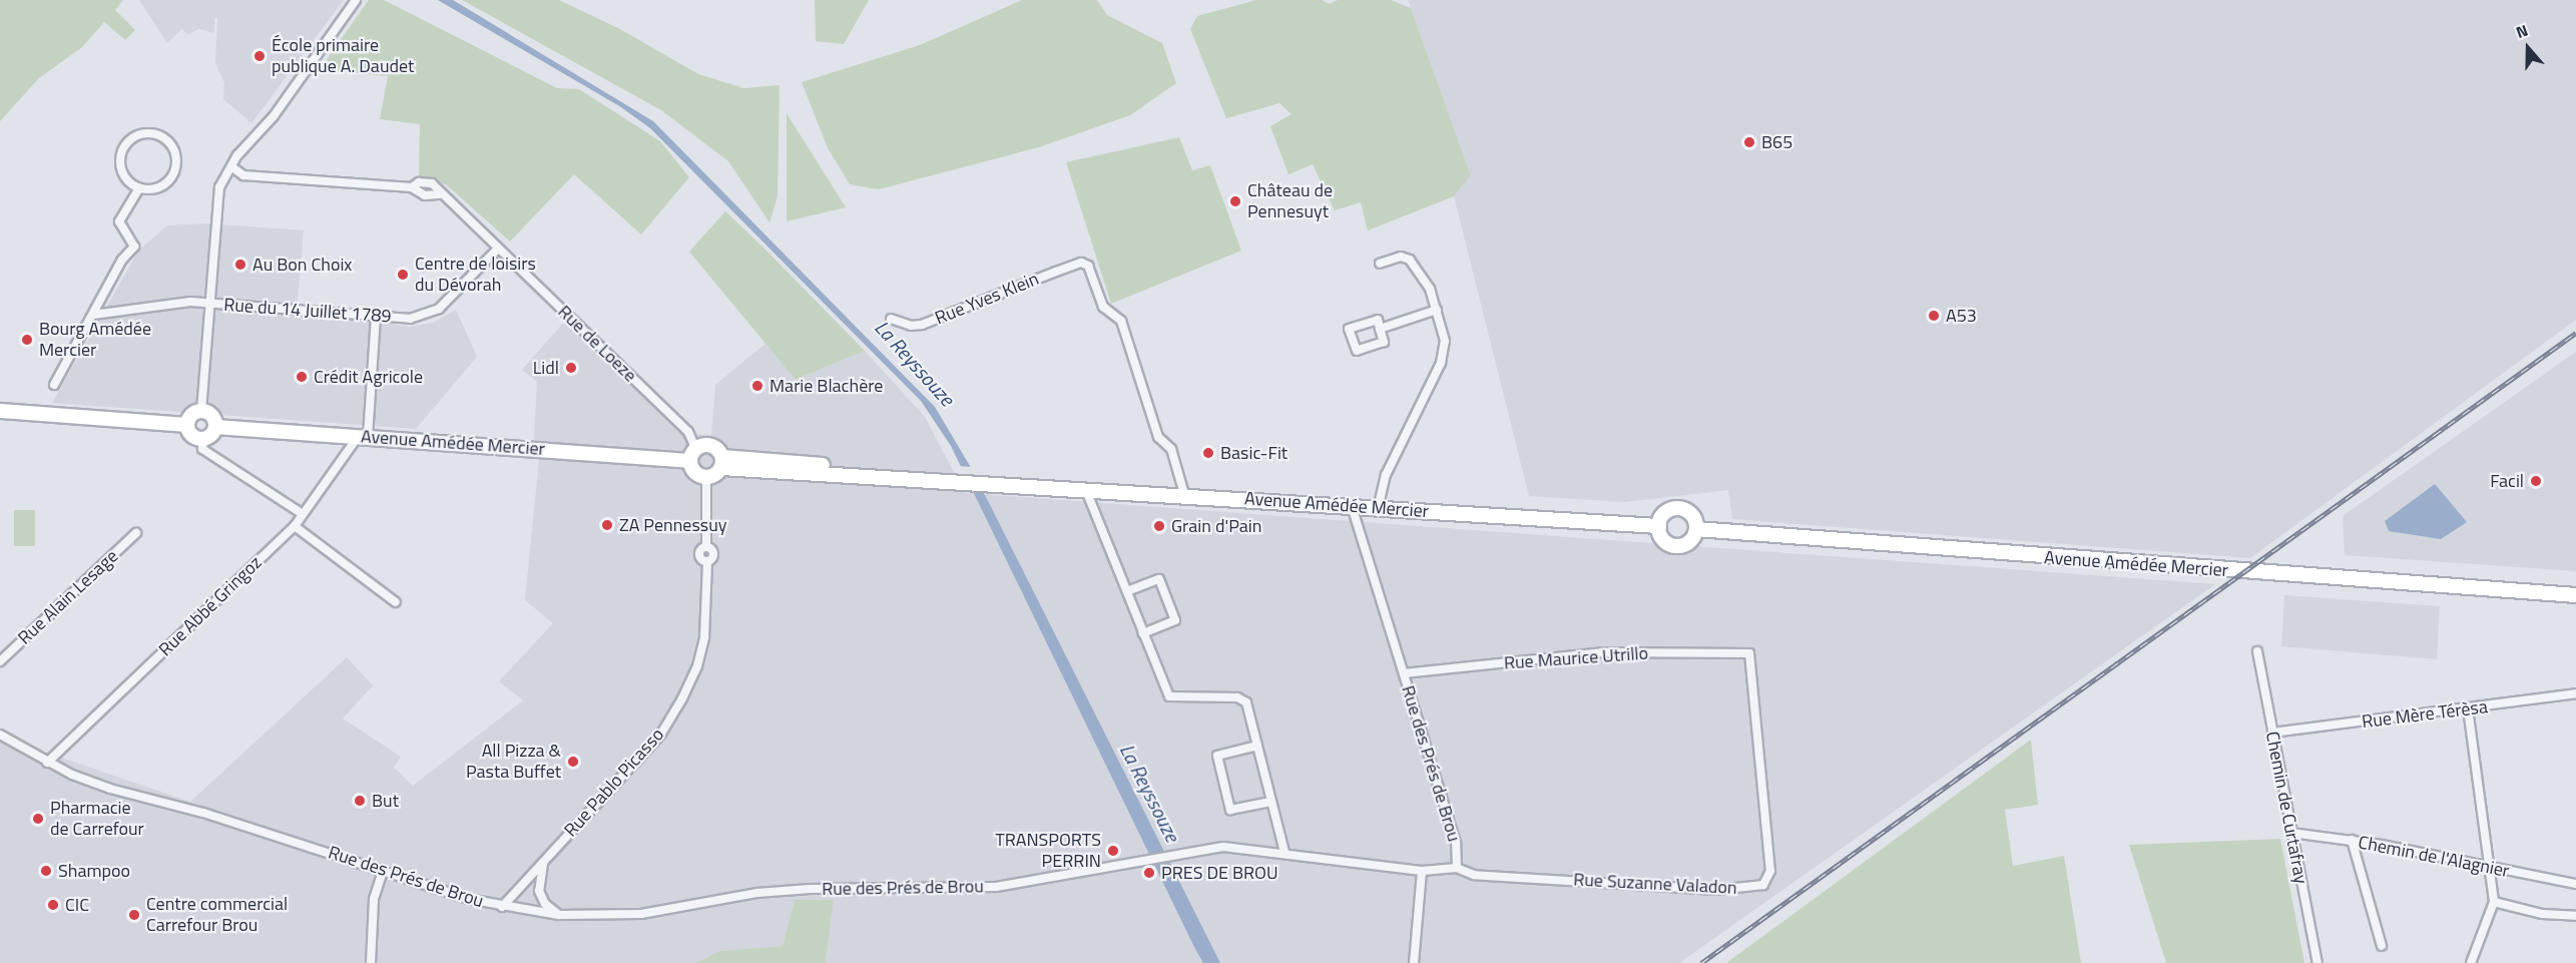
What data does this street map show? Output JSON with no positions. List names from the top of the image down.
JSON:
{
  "streets": {
    "main road": ["Avenue Amédée Mercier"],
    "street": [
      "Rue Yves Klein",
      "Rue du 14 Juillet 1789",
      "Rue de Loeze",
      "Rue Alain Lesage",
      "Rue Abbé Gringoz",
      "Rue Maurice Utrillo",
      "Rue Mère Térèsa",
      "Rue des Prés de Brou",
      "Rue Pablo Picasso",
      "Chemin de Curtafray",
      "Chemin de l'Alagnier",
      "Rue Suzanne Valadon"
    ]
  },
  "crossings": [
    ["Rue Yves Klein", "Avenue Amédée Mercier"],
    ["Rue du 14 Juillet 1789", "Rue de Loeze"],
    ["Rue de Loeze", "Avenue Amédée Mercier"],
    ["Avenue Amédée Mercier", "Rue Abbé Gringoz"],
    ["Avenue Amédée Mercier", "Rue des Prés de Brou"],
    ["Rue Abbé Gringoz", "Rue des Prés de Brou"],
    ["Rue Maurice Utrillo", "Rue des Prés de Brou"],
    ["Rue Maurice Utrillo", "Rue Suzanne Valadon"],
    ["Rue Mère Térèsa", "Chemin de Curtafray"],
    ["Rue des Prés de Brou", "Rue Pablo Picasso"],
    ["Rue des Prés de Brou", "Rue Suzanne Valadon"],
    ["Chemin de Curtafray", "Chemin de l'Alagnier"]
  ],
  "water": ["La Reyssouze"],
  "places": [
    "École primaire publique A. Daudet",
    "B65",
    "Château de Pennesuyt",
    "Au Bon Choix",
    "Centre de loisirs du Dévorah",
    "A53",
    "Bourg Amédée Mercier",
    "Lidl",
    "Crédit Agricole",
    "Marie Blachère",
    "Basic-Fit",
    "Facil",
    "ZA Pennessuy",
    "Grain d'Pain",
    "All Pizza & Pasta Buffet",
    "But",
    "Pharmacie de Carrefour",
    "TRANSPORTS PERRIN",
    "Shampoo",
    "PRES DE BROU",
    "CIC",
    "Centre commercial Carrefour Brou"
  ],
  "north": "top"
}
